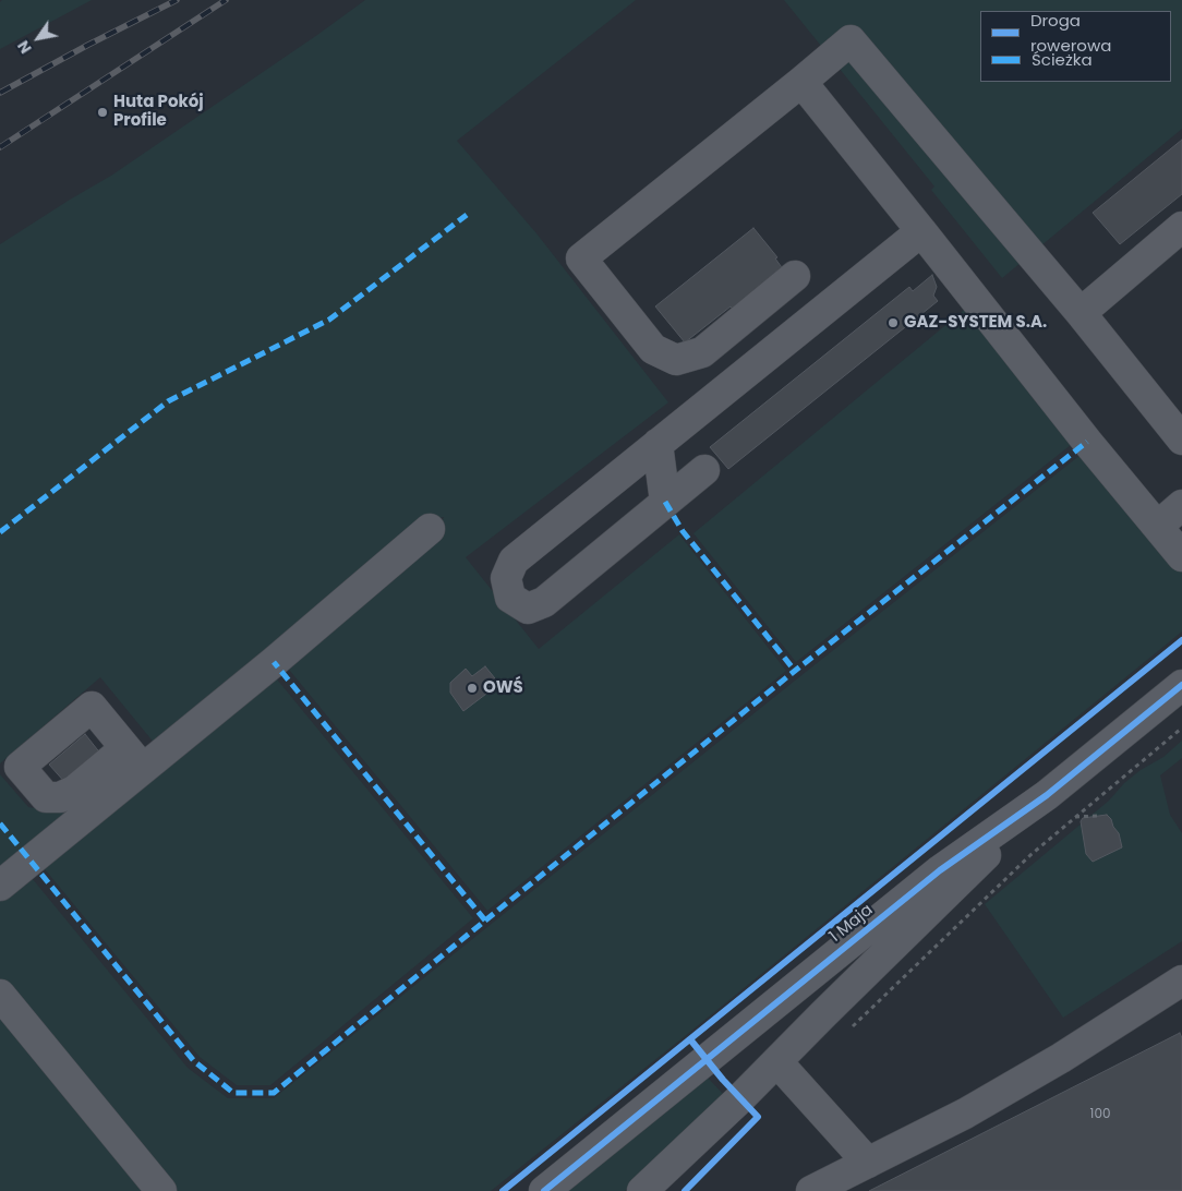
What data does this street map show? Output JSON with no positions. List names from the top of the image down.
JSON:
{
  "streets": {
    "street": ["1 Maja"]
  },
  "places": ["Huta Pokój Profile", "GAZ-SYSTEM S.A.", "OWŚ"],
  "house_numbers": ["100"],
  "legend": ["Droga rowerowa", "Ścieżka"],
  "north": "bottom left"
}
